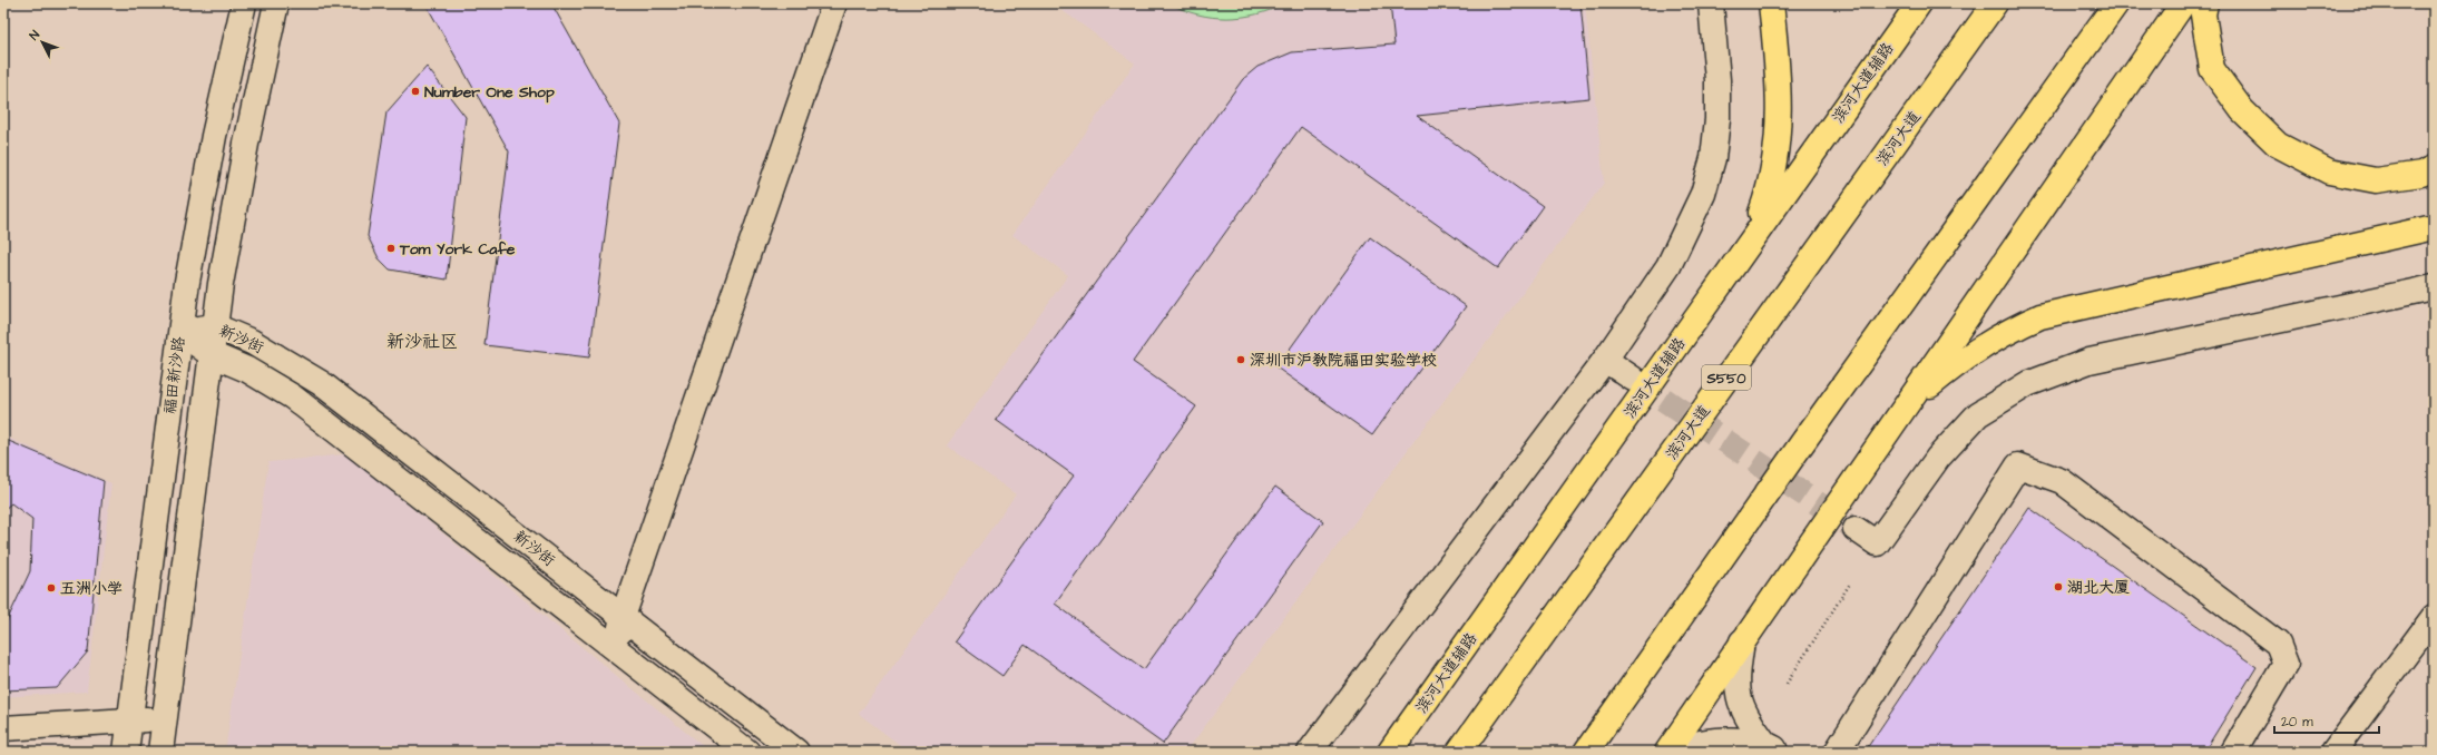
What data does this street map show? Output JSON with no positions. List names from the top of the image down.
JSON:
{
  "streets": {
    "main road": ["滨河大道辅路", "滨河大道", "S550"],
    "street": ["新沙街", "福田新沙路"]
  },
  "crossings": [
    ["新沙街", "福田新沙路"]
  ],
  "districts": ["新沙社区"],
  "places": [
    "Number One Shop",
    "Tom York Cafe",
    "深圳市沪教院福田实验学校",
    "湖北大厦",
    "五洲小学"
  ],
  "scale_bar": "20 m",
  "north": "top left"
}
